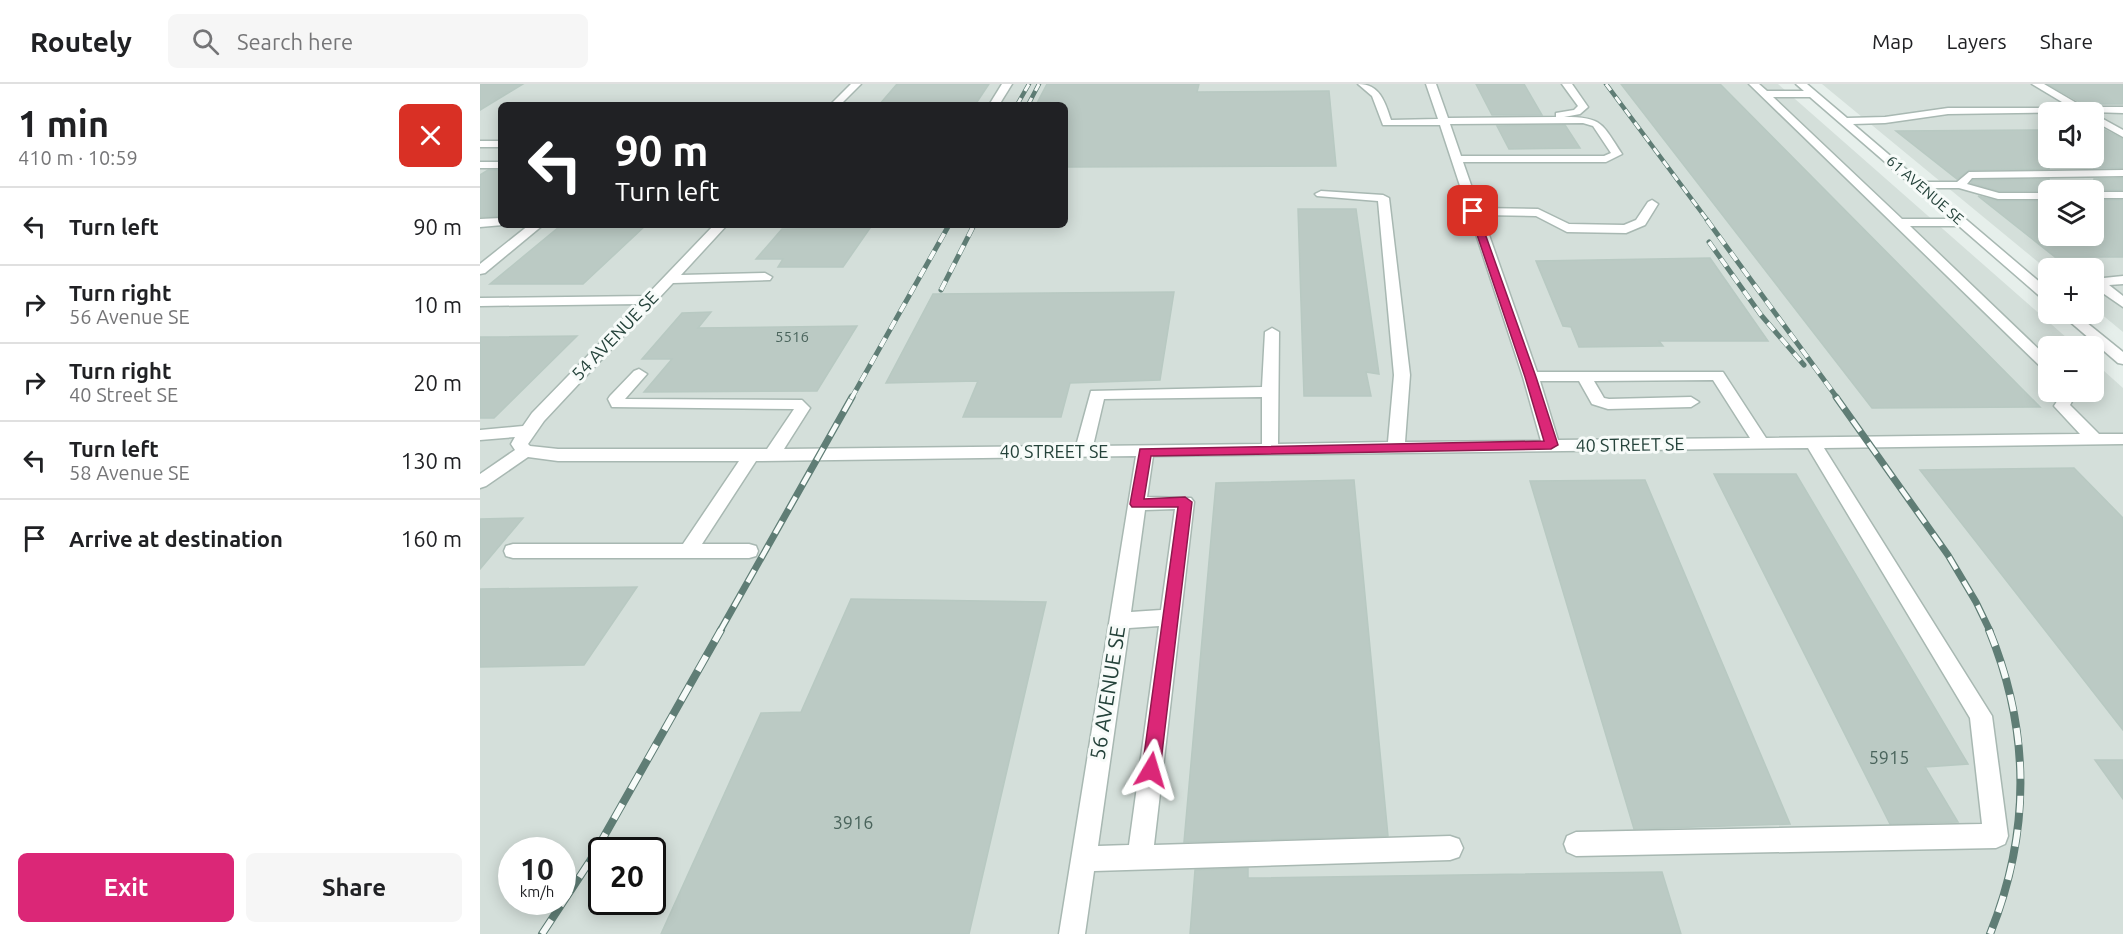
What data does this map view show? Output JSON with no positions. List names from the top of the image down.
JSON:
{
  "streets": {
    "street": [
      "61 AVENUE SE",
      "54 AVENUE SE",
      "40 STREET SE",
      "56 AVENUE SE"
    ]
  },
  "crossings": [
    ["40 STREET SE", "56 AVENUE SE"]
  ],
  "house_numbers": ["5516", "5915", "3916"],
  "page": {
    "header": "Routely",
    "search": "Search here",
    "nav": ["Map", "Layers", "Share"],
    "heading": ["1 min", "410 m · 10:59"],
    "map_buttons": ["+", "−"],
    "turn": ["90 m", "Turn left"],
    "list": [
      {
        "name": "Turn left",
        "value": "90 m"
      },
      {
        "name": "Turn right",
        "note": "56 Avenue SE",
        "value": "10 m"
      },
      {
        "name": "Turn right",
        "note": "40 Street SE",
        "value": "20 m"
      },
      {
        "name": "Turn left",
        "note": "58 Avenue SE",
        "value": "130 m"
      },
      {
        "name": "Arrive at destination",
        "value": "160 m"
      }
    ],
    "speed": "10 km/h",
    "limit": "20",
    "buttons": ["Exit", "Share"]
  }
}
